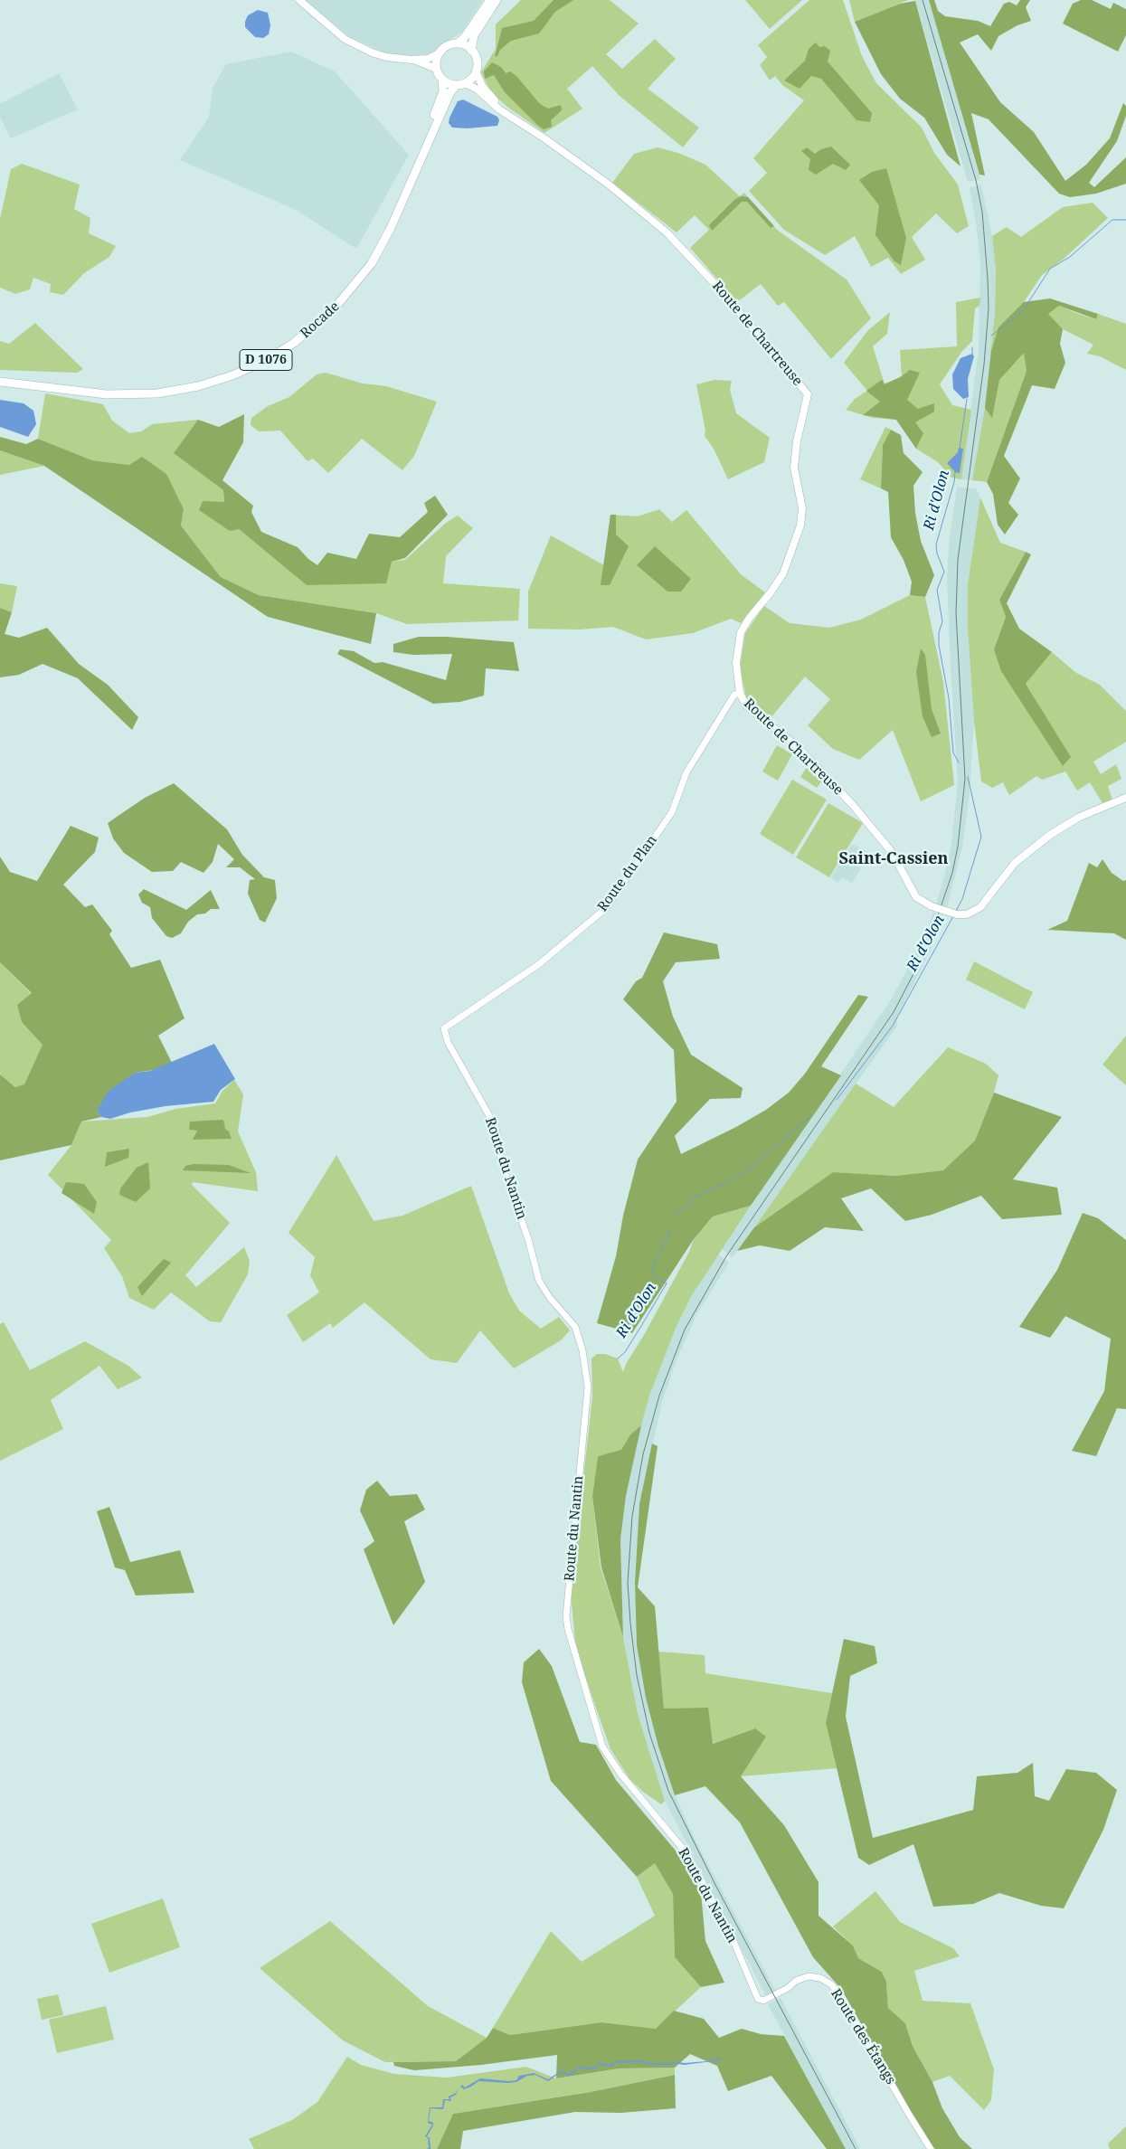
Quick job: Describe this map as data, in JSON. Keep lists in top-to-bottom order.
{
  "streets": {
    "main road": ["Rocade", "Route de Chartreuse", "D 1076"],
    "street": ["Route du Plan", "Route du Nantin", "Route des Étangs"]
  },
  "crossings": [
    ["Rocade", "Route de Chartreuse"],
    ["Route de Chartreuse", "Route du Plan"],
    ["Route du Plan", "Route du Nantin"],
    ["Route du Nantin", "Route des Étangs"]
  ],
  "districts": ["Saint-Cassien"],
  "water": ["Ri d'Olon"]
}
